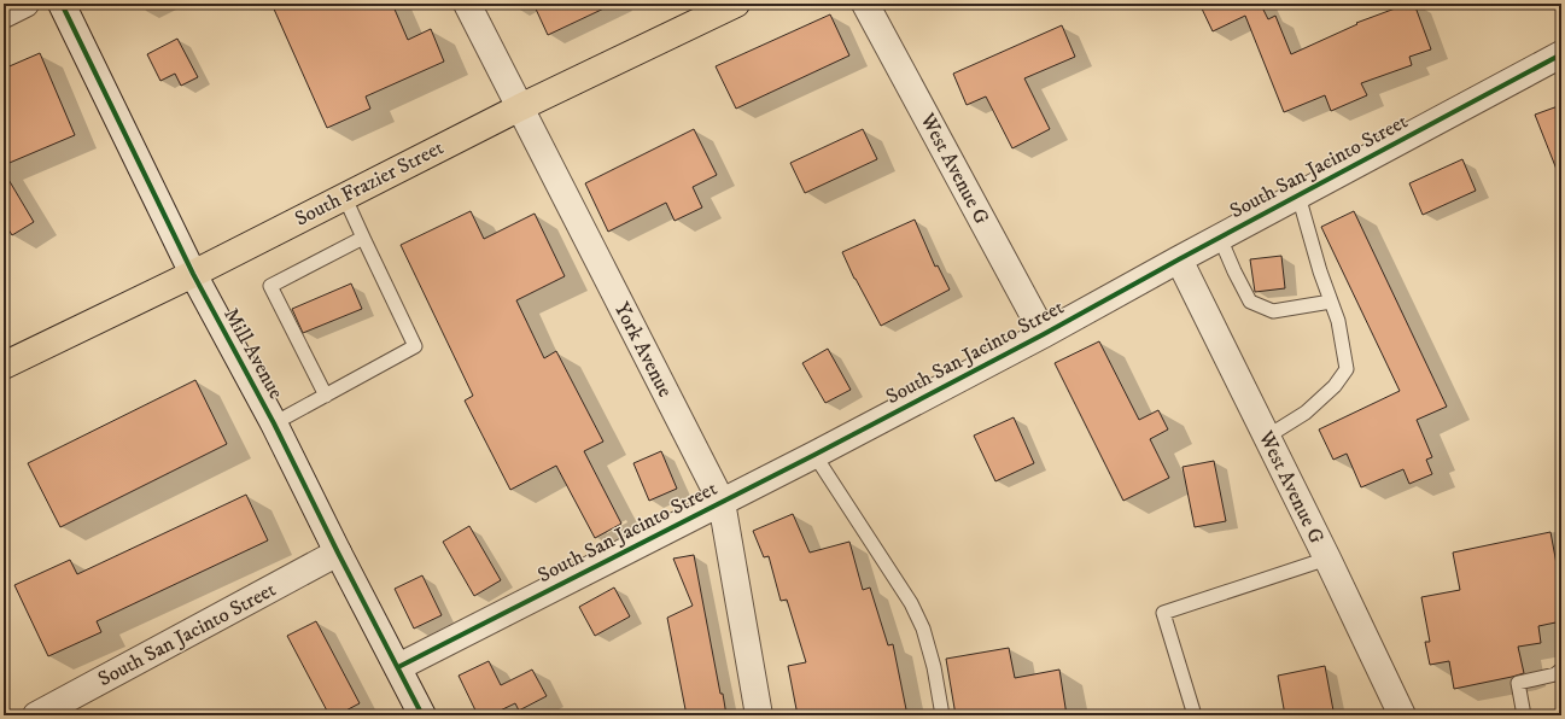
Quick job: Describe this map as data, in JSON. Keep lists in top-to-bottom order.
{
  "streets": {
    "main road": ["South Frazier Street"],
    "street": [
      "South San Jacinto Street",
      "West Avenue G",
      "York Avenue",
      "Mill Avenue"
    ]
  },
  "crossings": [
    ["South San Jacinto Street", "West Avenue G"],
    ["South San Jacinto Street", "York Avenue"],
    ["South San Jacinto Street", "Mill Avenue"],
    ["South Frazier Street", "York Avenue"],
    ["South Frazier Street", "Mill Avenue"]
  ]
}
